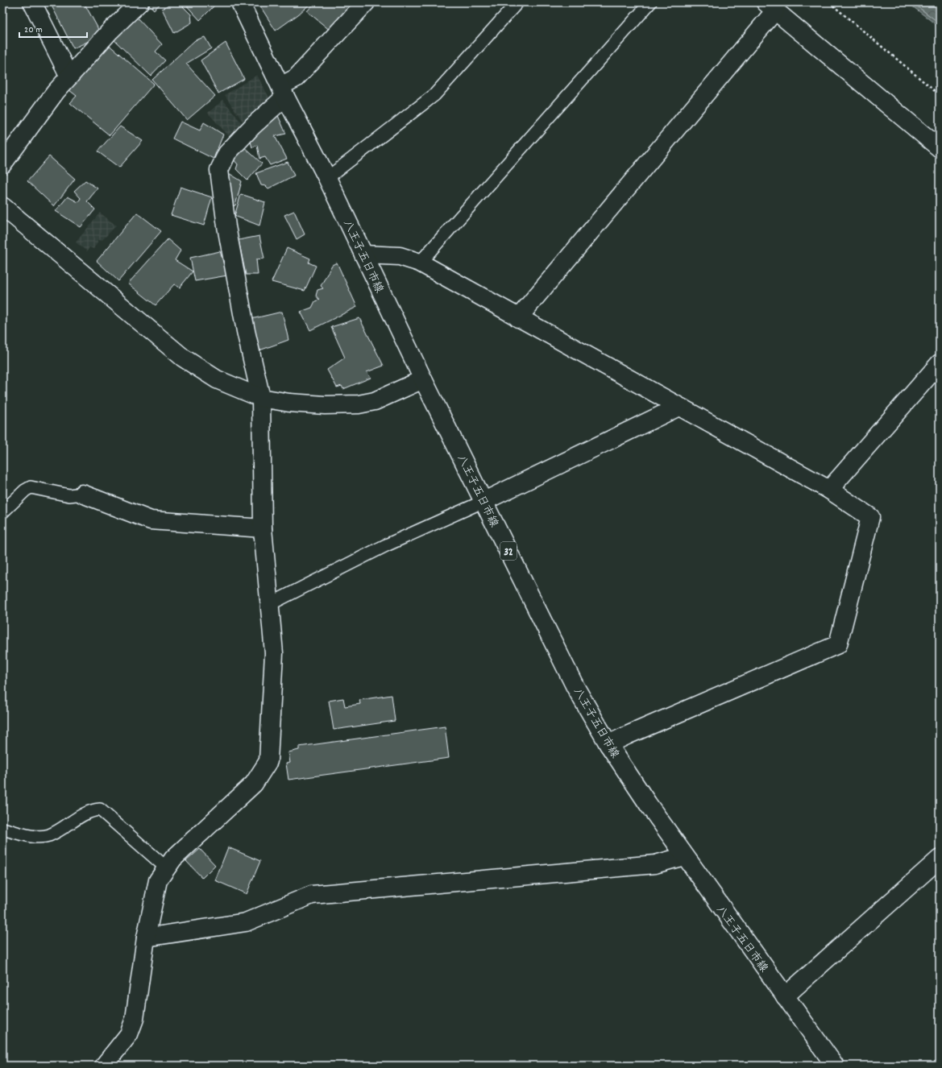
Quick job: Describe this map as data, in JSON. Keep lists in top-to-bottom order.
{
  "streets": {
    "street": ["八王子五日市線", "32"]
  },
  "scale_bar": "20 m"
}
